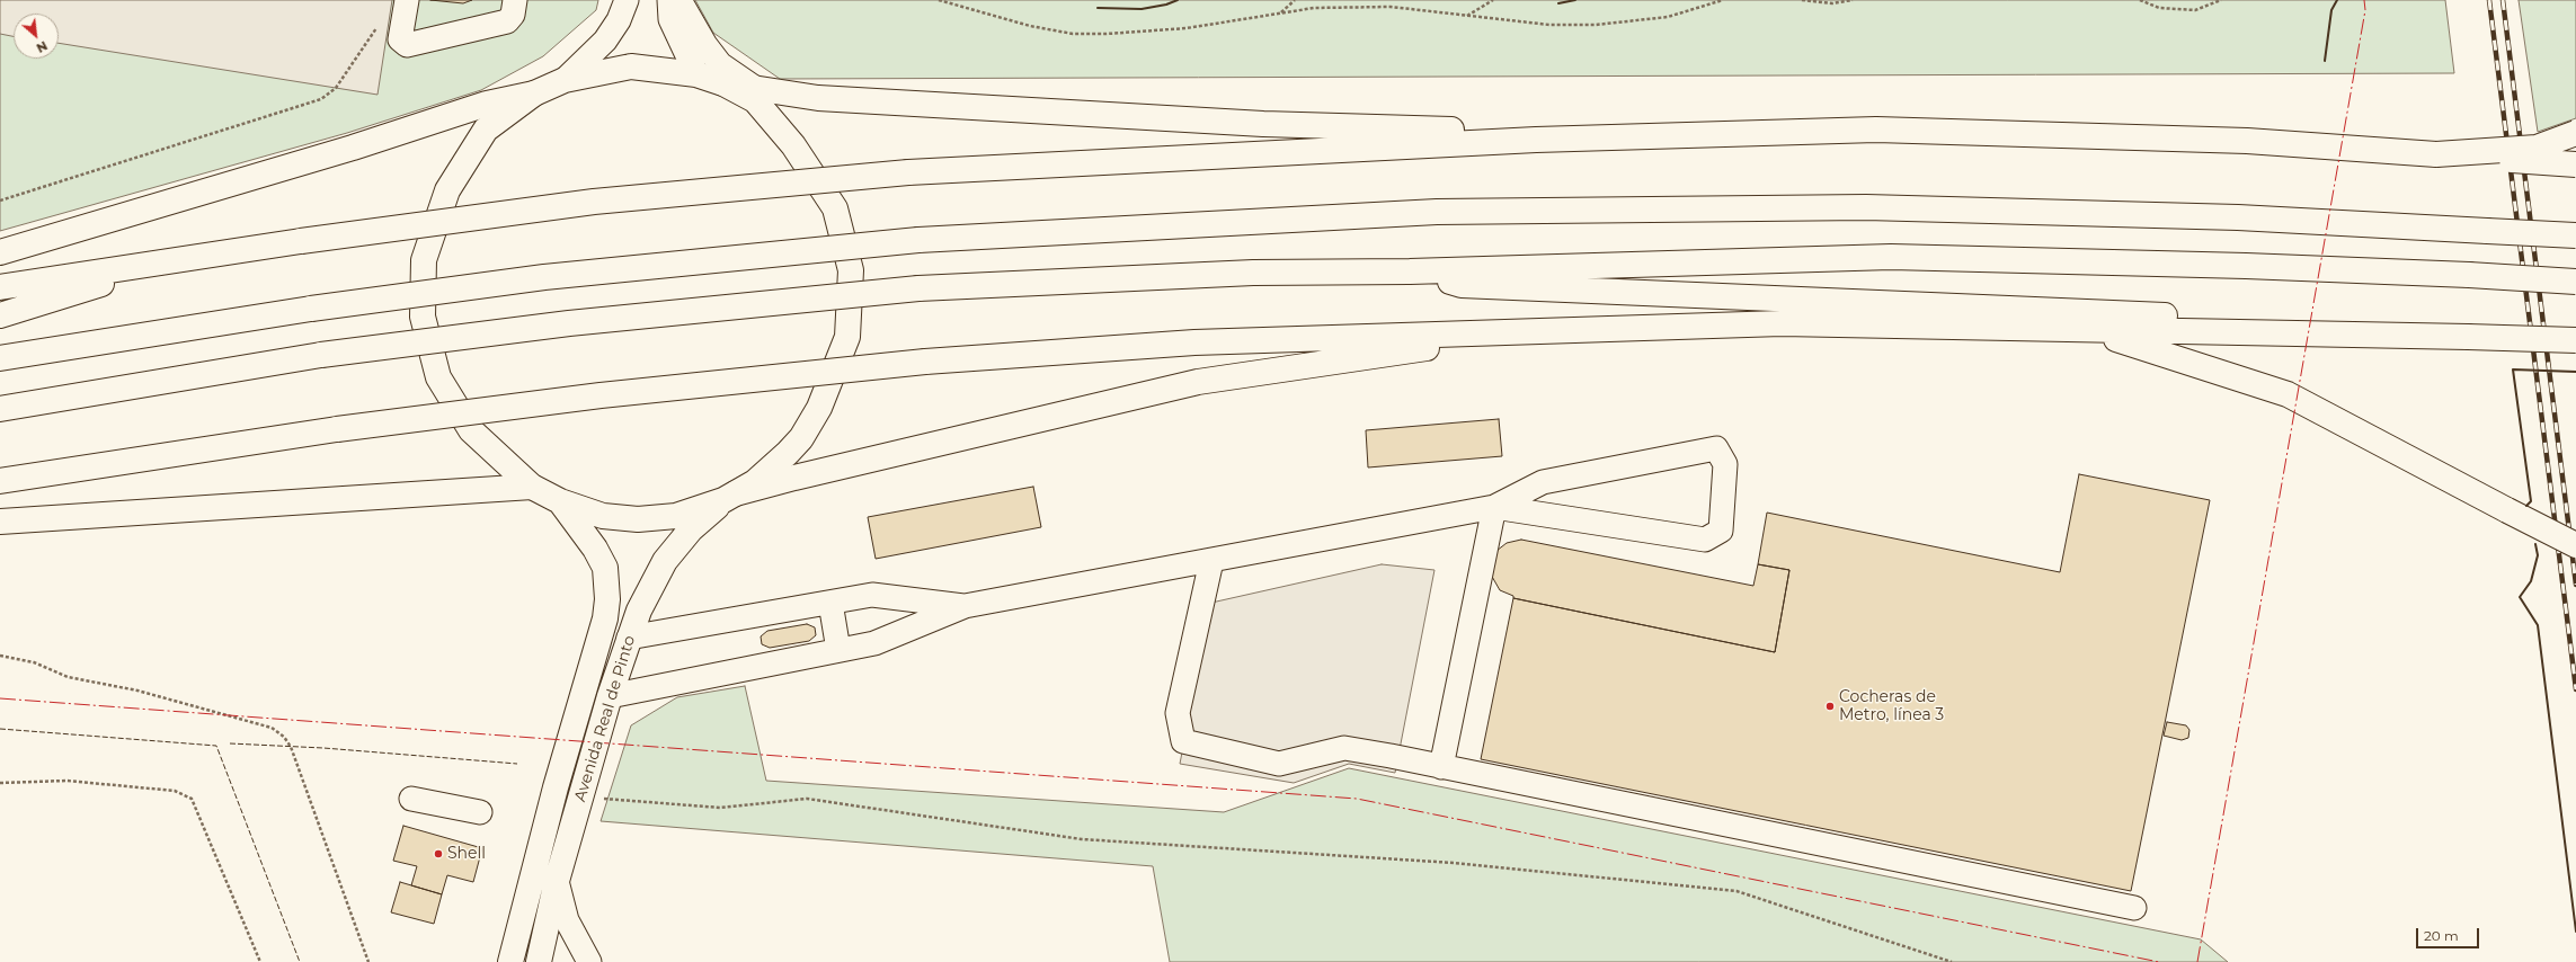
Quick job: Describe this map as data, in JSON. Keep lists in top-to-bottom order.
{
  "streets": {
    "main road": ["Avenida Real de Pinto"]
  },
  "places": ["Cocheras de Metro, línea 3", "Shell"],
  "scale_bar": "20 m",
  "north": "bottom right"
}
